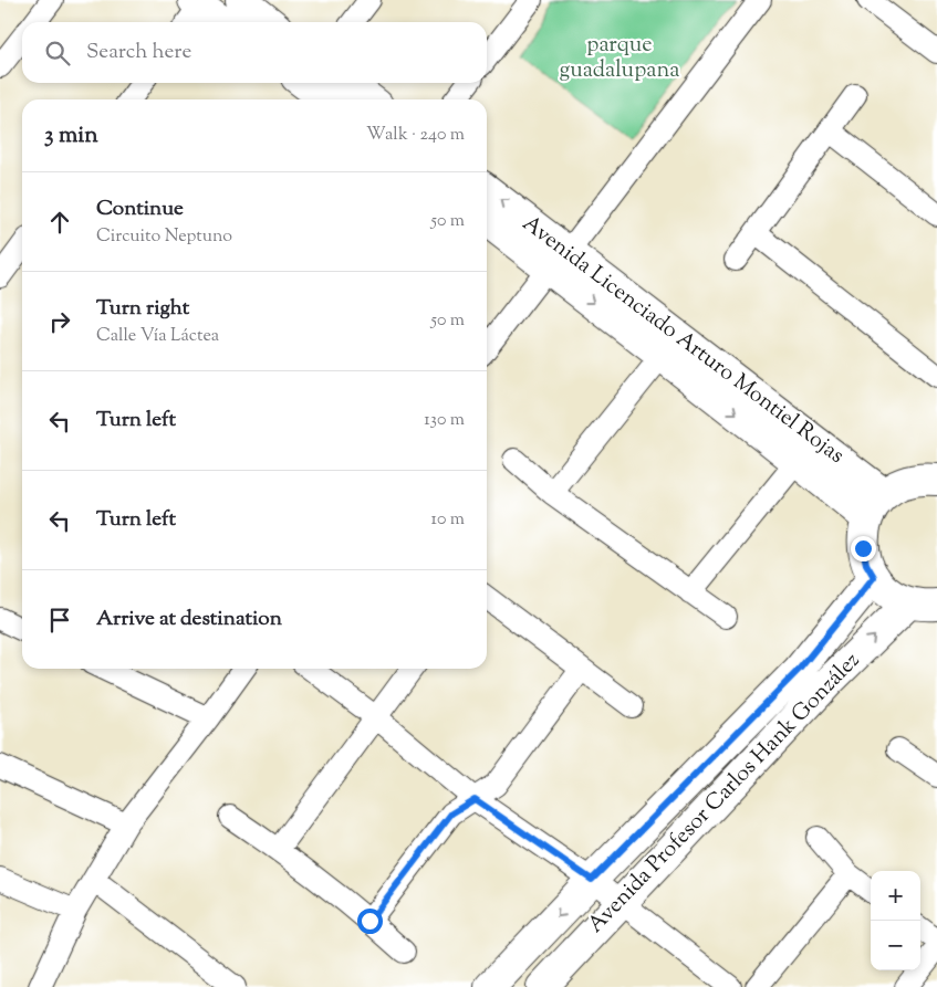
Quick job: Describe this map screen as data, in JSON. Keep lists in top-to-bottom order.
{
  "streets": {
    "main road": ["Avenida Licenciado Arturo Montiel Rojas", "Avenida Profesor Carlos Hank González"]
  },
  "parks": ["parque guadalupana"],
  "page": {
    "search": "Search here",
    "heading": ["3 min", "Walk · 240 m"],
    "list": [
      ["Continue", "Circuito Neptuno", "50 m"],
      ["Turn right", "Calle Vía Láctea", "50 m"],
      ["Turn left", "130 m"],
      ["Turn left", "10 m"],
      "Arrive at destination"
    ],
    "map_buttons": ["+", "−"]
  }
}
